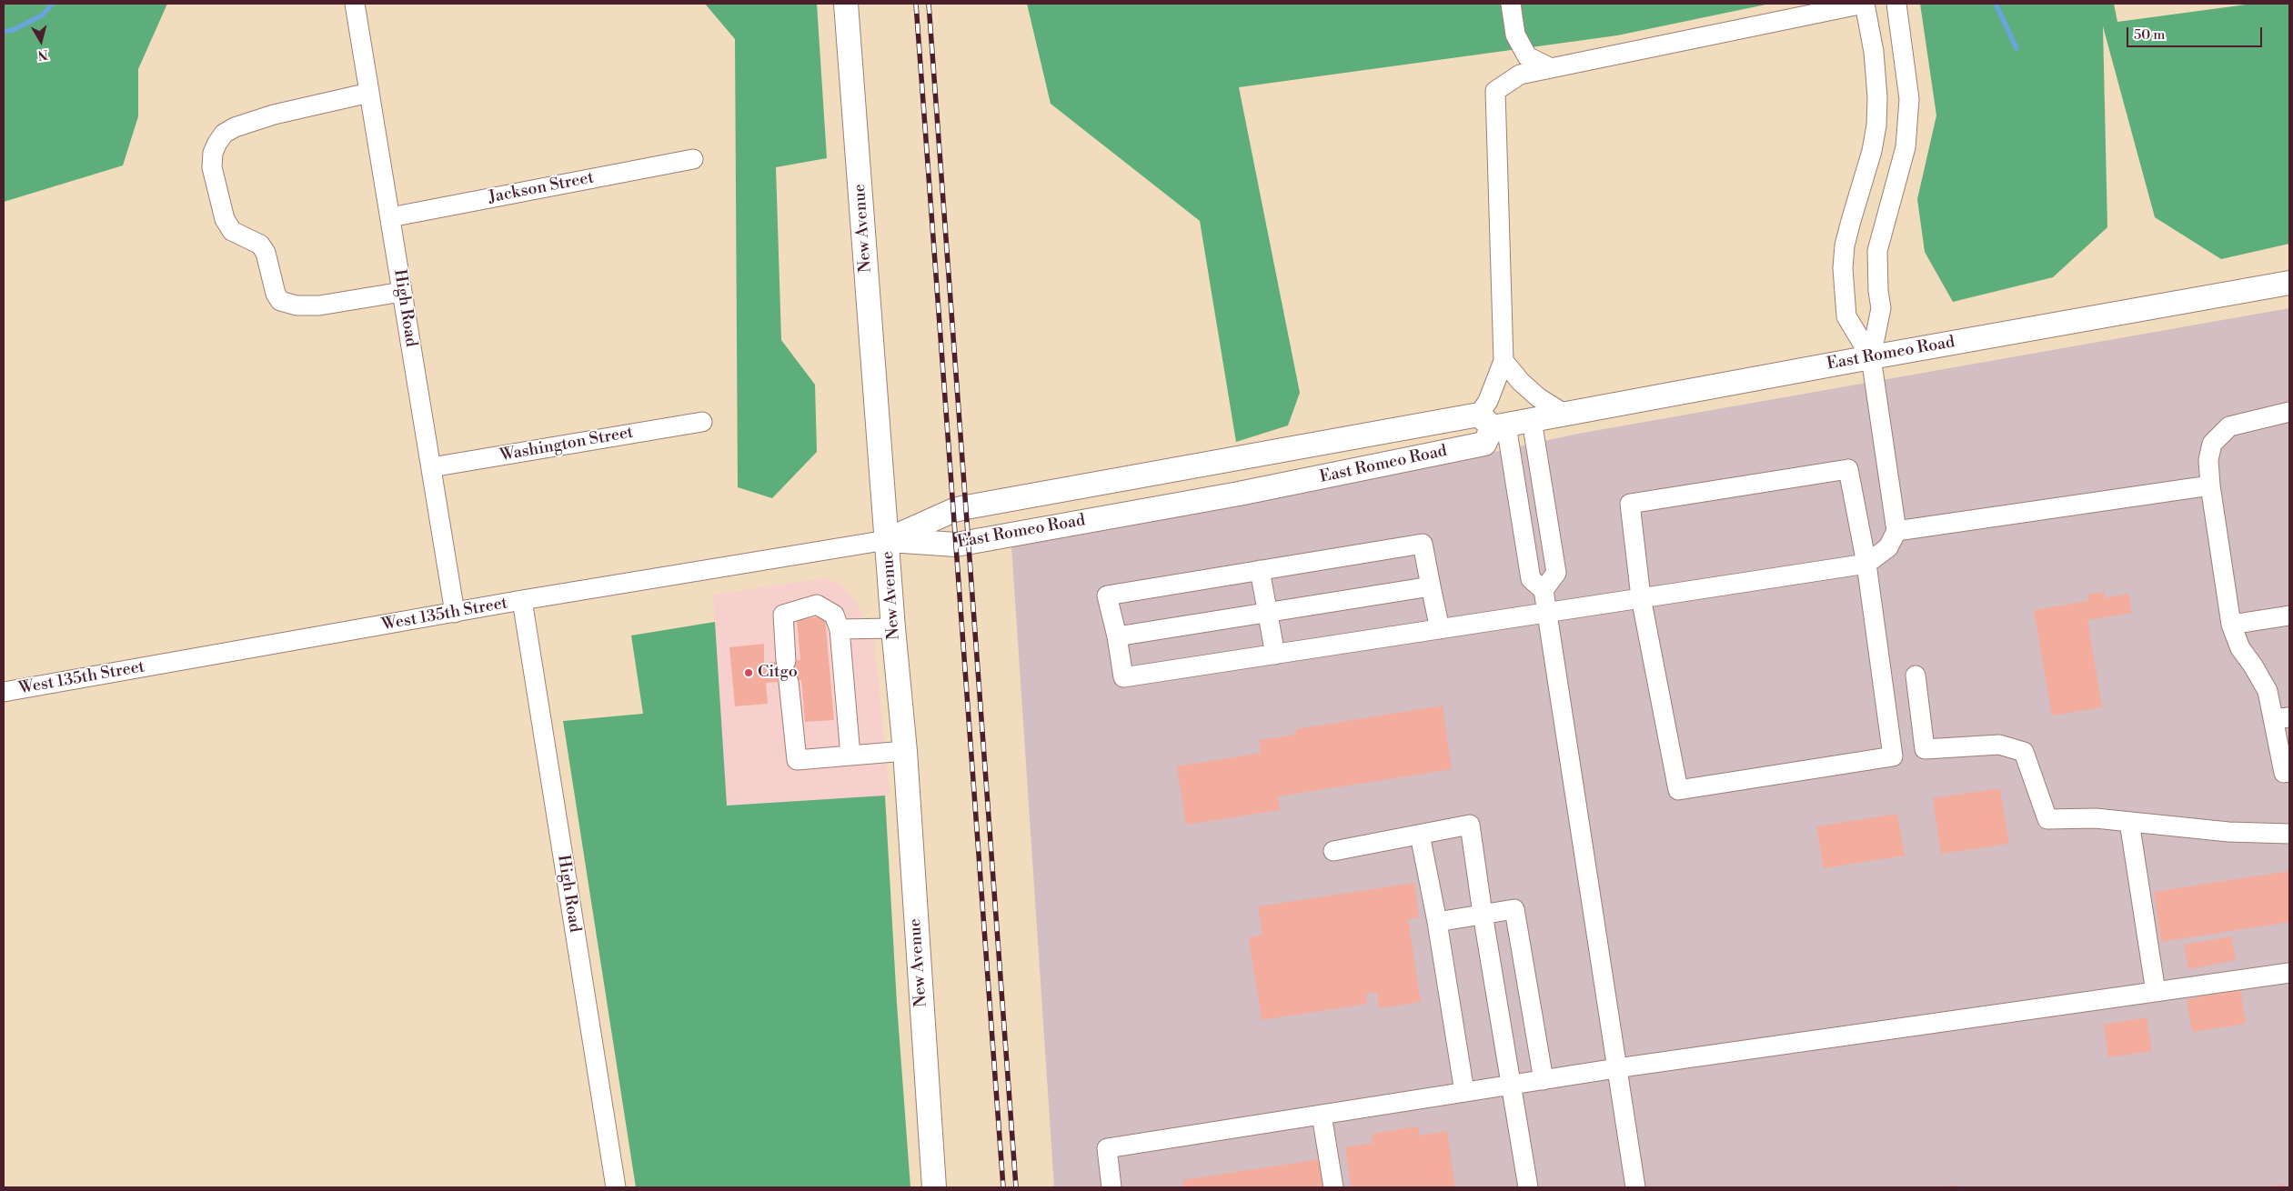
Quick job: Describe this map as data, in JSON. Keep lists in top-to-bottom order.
{
  "streets": {
    "main road": ["New Avenue", "East Romeo Road"],
    "street": [
      "Jackson Street",
      "High Road",
      "Washington Street",
      "West 135th Street"
    ]
  },
  "crossings": [
    ["Jackson Street", "High Road"],
    ["New Avenue", "East Romeo Road"],
    ["New Avenue", "West 135th Street"],
    ["High Road", "Washington Street"],
    ["High Road", "West 135th Street"],
    ["East Romeo Road", "West 135th Street"]
  ],
  "places": ["Citgo"],
  "scale_bar": "50 m",
  "north": "bottom"
}
